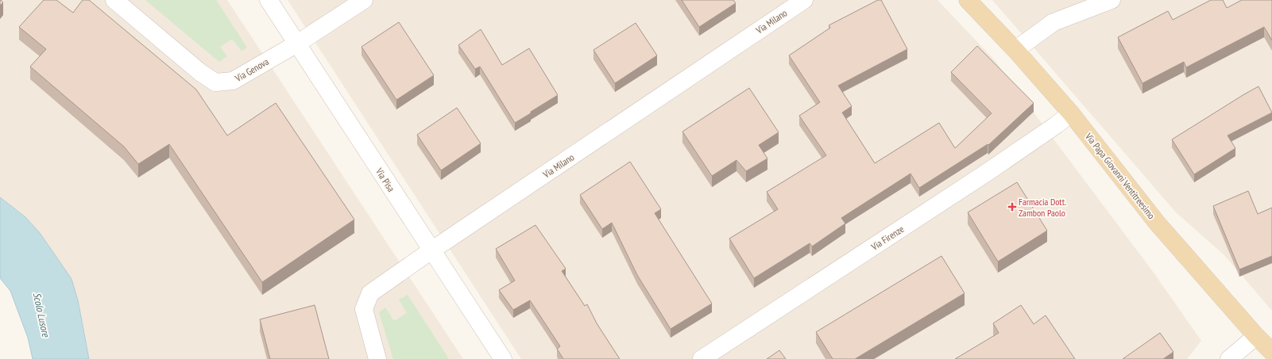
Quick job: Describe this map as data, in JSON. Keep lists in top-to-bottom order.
{
  "streets": {
    "main road": ["Via Papa Giovanni Ventitreesimo"],
    "street": [
      "Via Milano",
      "Via Genova",
      "Via Pisa",
      "Via Firenze"
    ]
  },
  "crossings": [
    ["Via Milano", "Via Pisa"],
    ["Via Genova", "Via Pisa"],
    ["Via Papa Giovanni Ventitreesimo", "Via Firenze"]
  ],
  "water": ["Scolo Lusore"],
  "places": {
    "health": ["Farmacia Dott. Zambon Paolo"]
  }
}
